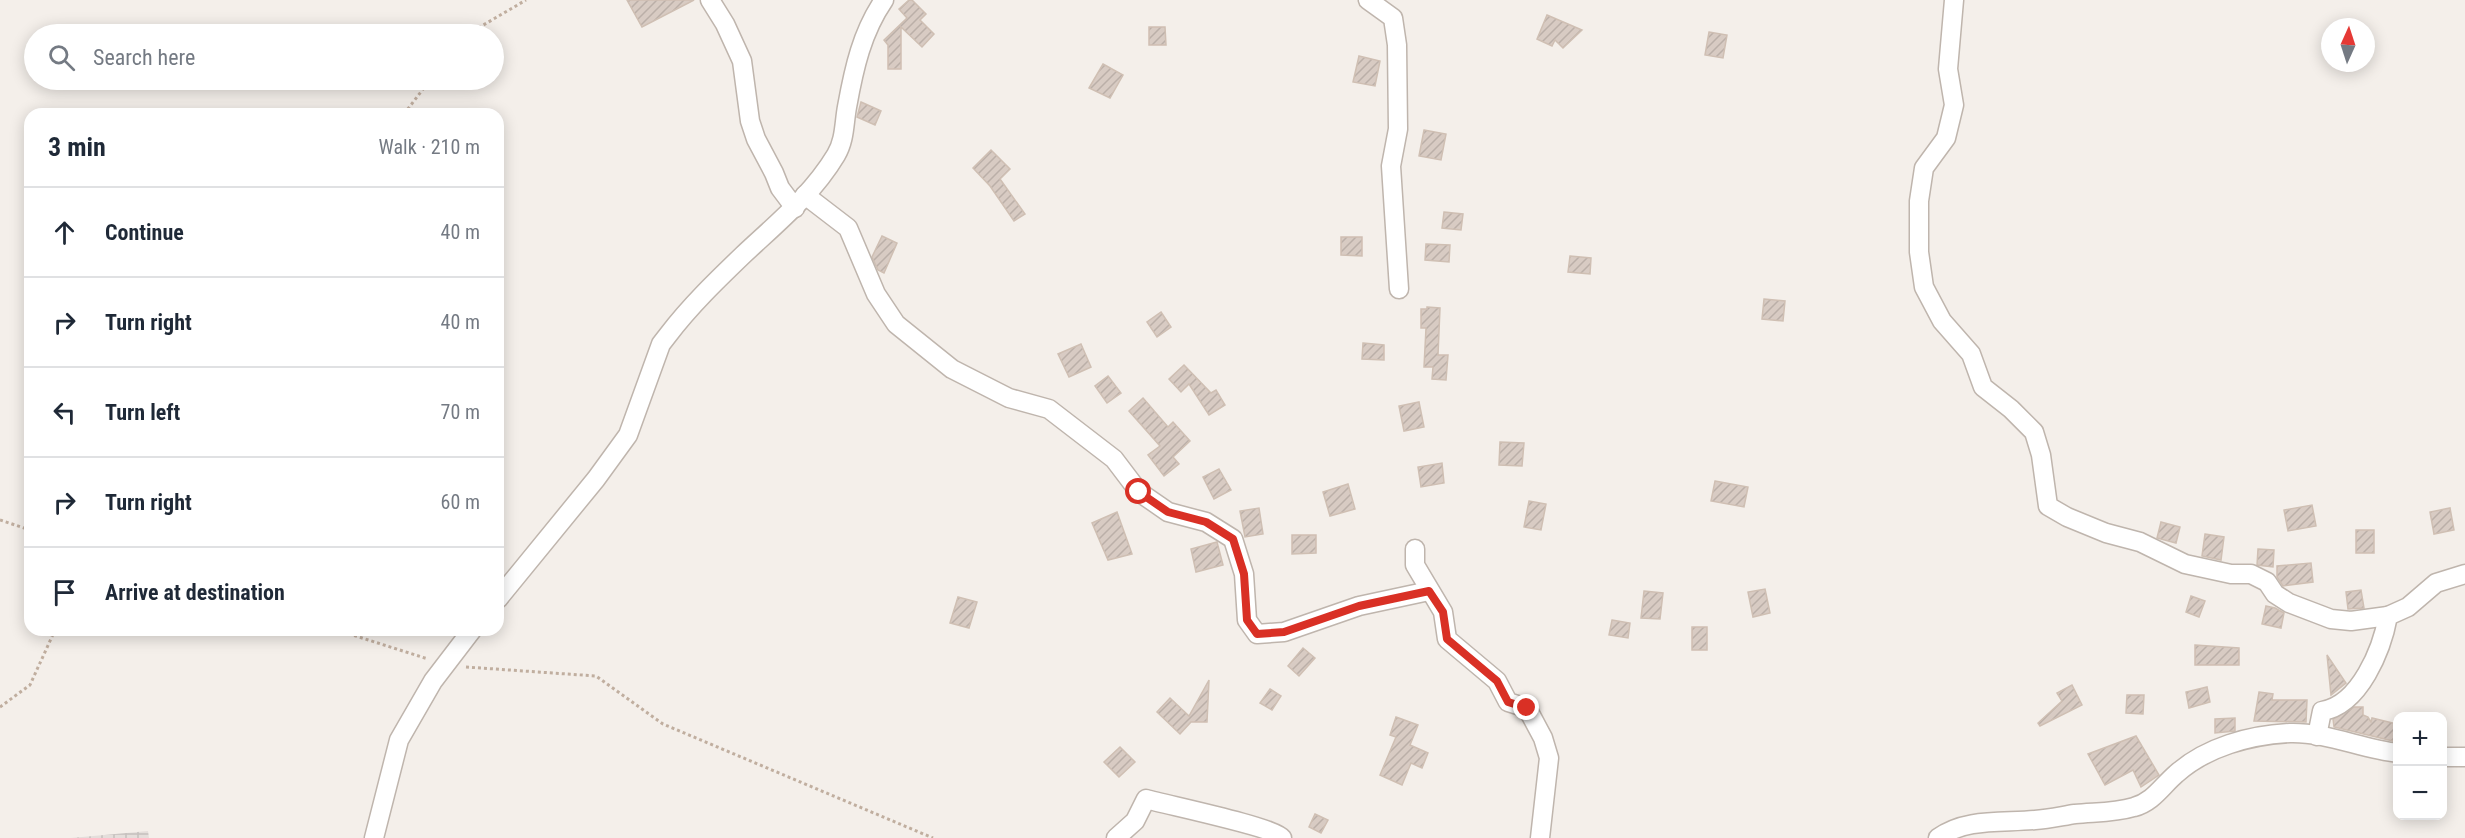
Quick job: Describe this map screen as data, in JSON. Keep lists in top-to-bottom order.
{
  "north": "top",
  "page": {
    "search": "Search here",
    "heading": ["3 min", "Walk · 210 m"],
    "list": [
      ["Continue", "40 m"],
      ["Turn right", "40 m"],
      ["Turn left", "70 m"],
      ["Turn right", "60 m"],
      "Arrive at destination"
    ],
    "map_buttons": ["+", "−"]
  }
}
